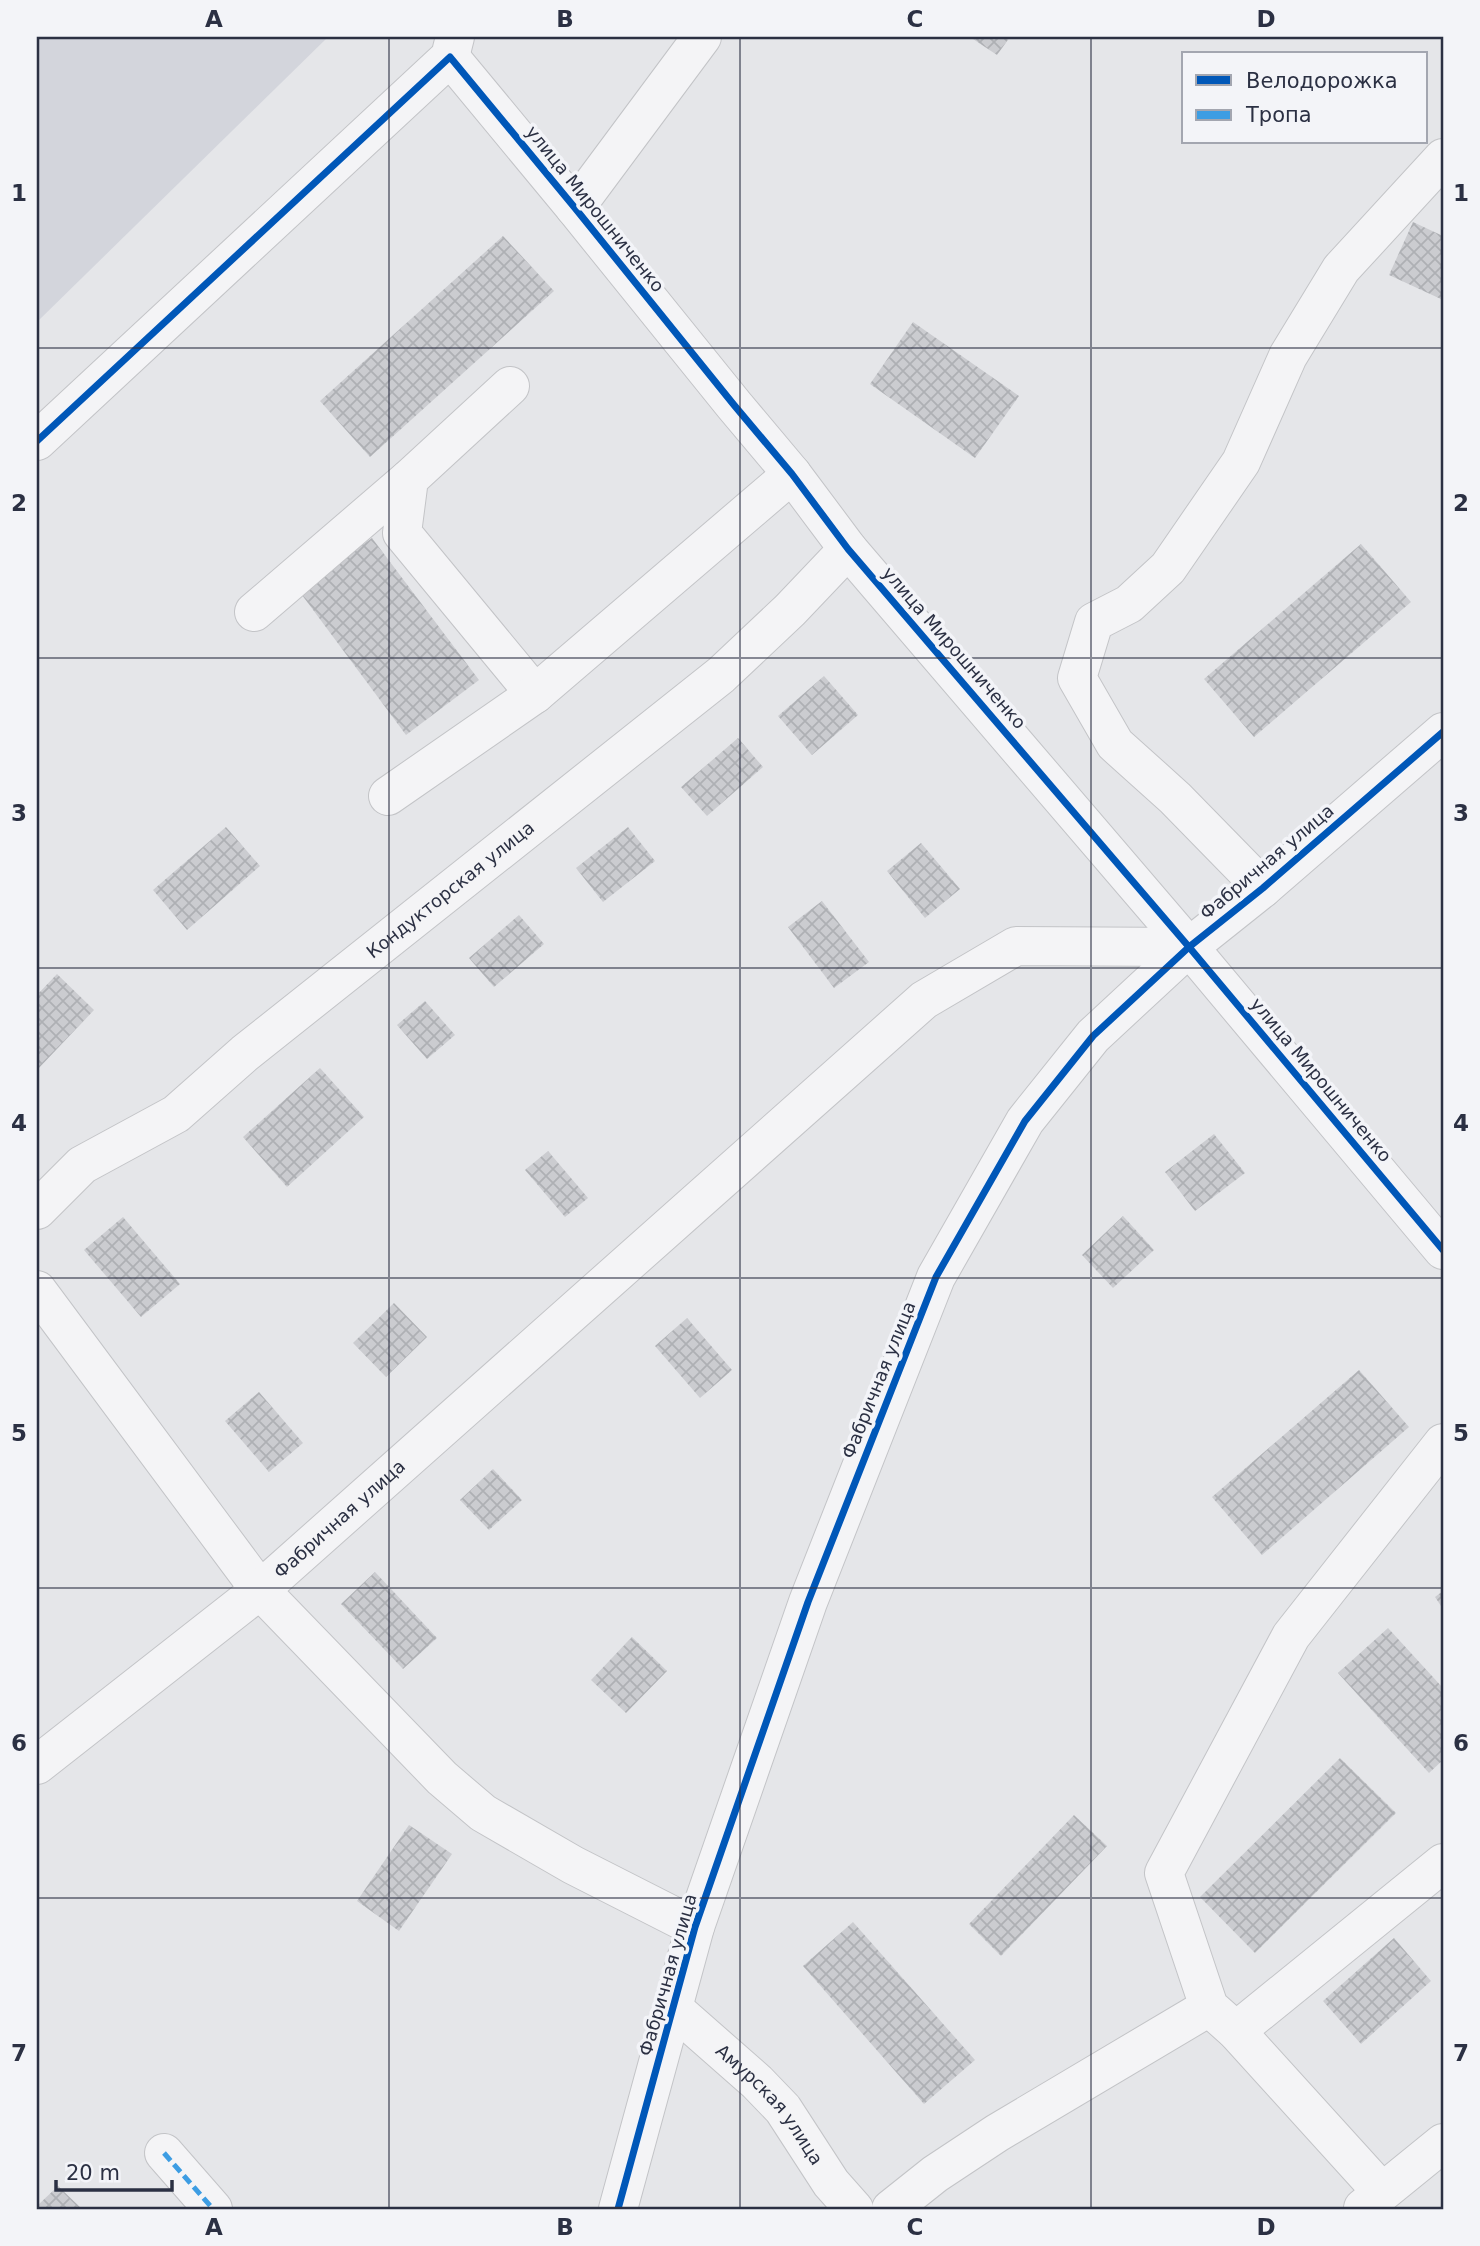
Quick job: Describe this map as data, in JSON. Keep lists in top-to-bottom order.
{
  "streets": {
    "street": [
      "улица Мирошниченко",
      "Фабричная улица",
      "Кондукторская улица",
      "Амурская улица"
    ]
  },
  "crossings": [
    ["улица Мирошниченко", "Фабричная улица"],
    ["улица Мирошниченко", "Кондукторская улица"],
    ["Фабричная улица", "Амурская улица"]
  ],
  "legend": ["Велодорожка", "Тропа"],
  "scale_bar": "20 m",
  "grid": {
    "columns": [
      "A",
      "B",
      "C",
      "D"
    ],
    "rows": [
      "1",
      "2",
      "3",
      "4",
      "5",
      "6",
      "7"
    ]
  }
}
